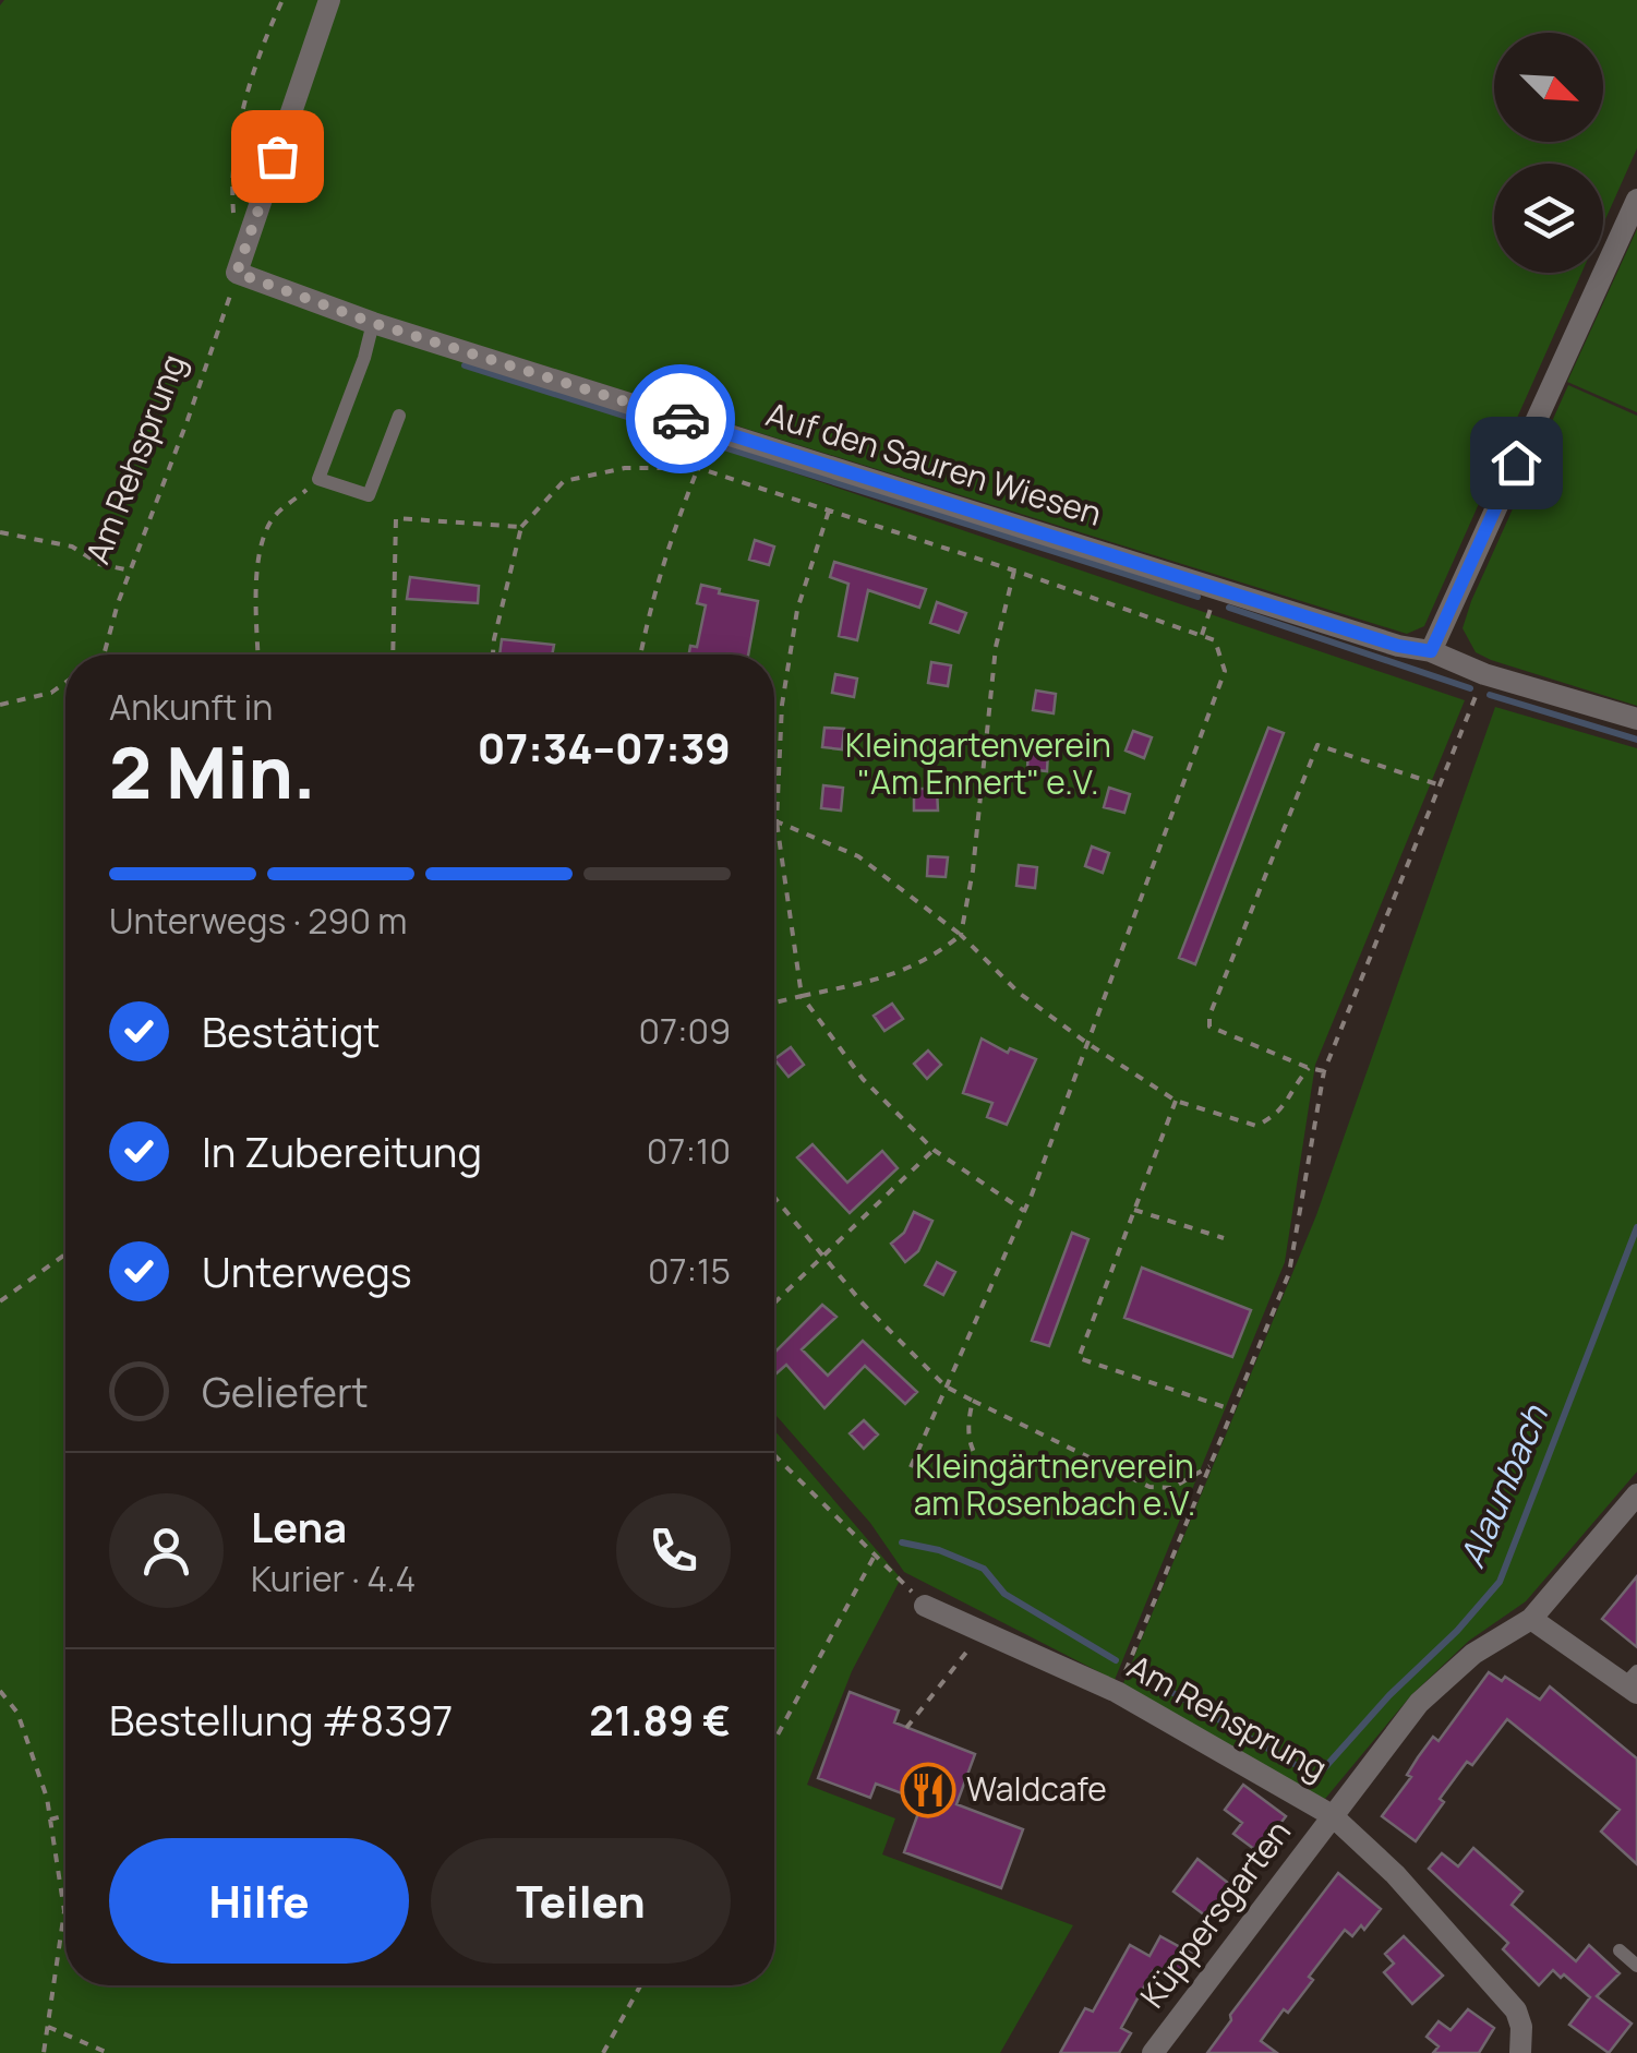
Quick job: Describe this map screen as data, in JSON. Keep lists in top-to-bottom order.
{
  "streets": {
    "street": ["Am Rehsprung", "Auf den Sauren Wiesen", "Küppersgarten"]
  },
  "crossings": [
    ["Am Rehsprung", "Auf den Sauren Wiesen"],
    ["Am Rehsprung", "Küppersgarten"]
  ],
  "water": ["Alaunbach"],
  "parks": ["Kleingartenverein \"Am Ennert\" e.V.", "Kleingärtnerverein am Rosenbach e.V."],
  "places": {
    "restaurant": ["Waldcafe"]
  },
  "north": "bottom right",
  "page": {
    "heading": ["2 Min.", "Ankunft in", "07:34–07:39"],
    "panel": [
      "Lena",
      "Kurier · 4.4",
      "Bestellung #8397",
      "21.89 €"
    ],
    "bar": "Unterwegs · 290 m",
    "list": [
      ["Bestätigt", "07:09"],
      ["In Zubereitung", "07:10"],
      ["Unterwegs", "07:15"],
      "Geliefert"
    ],
    "buttons": ["Hilfe", "Teilen"]
  }
}
